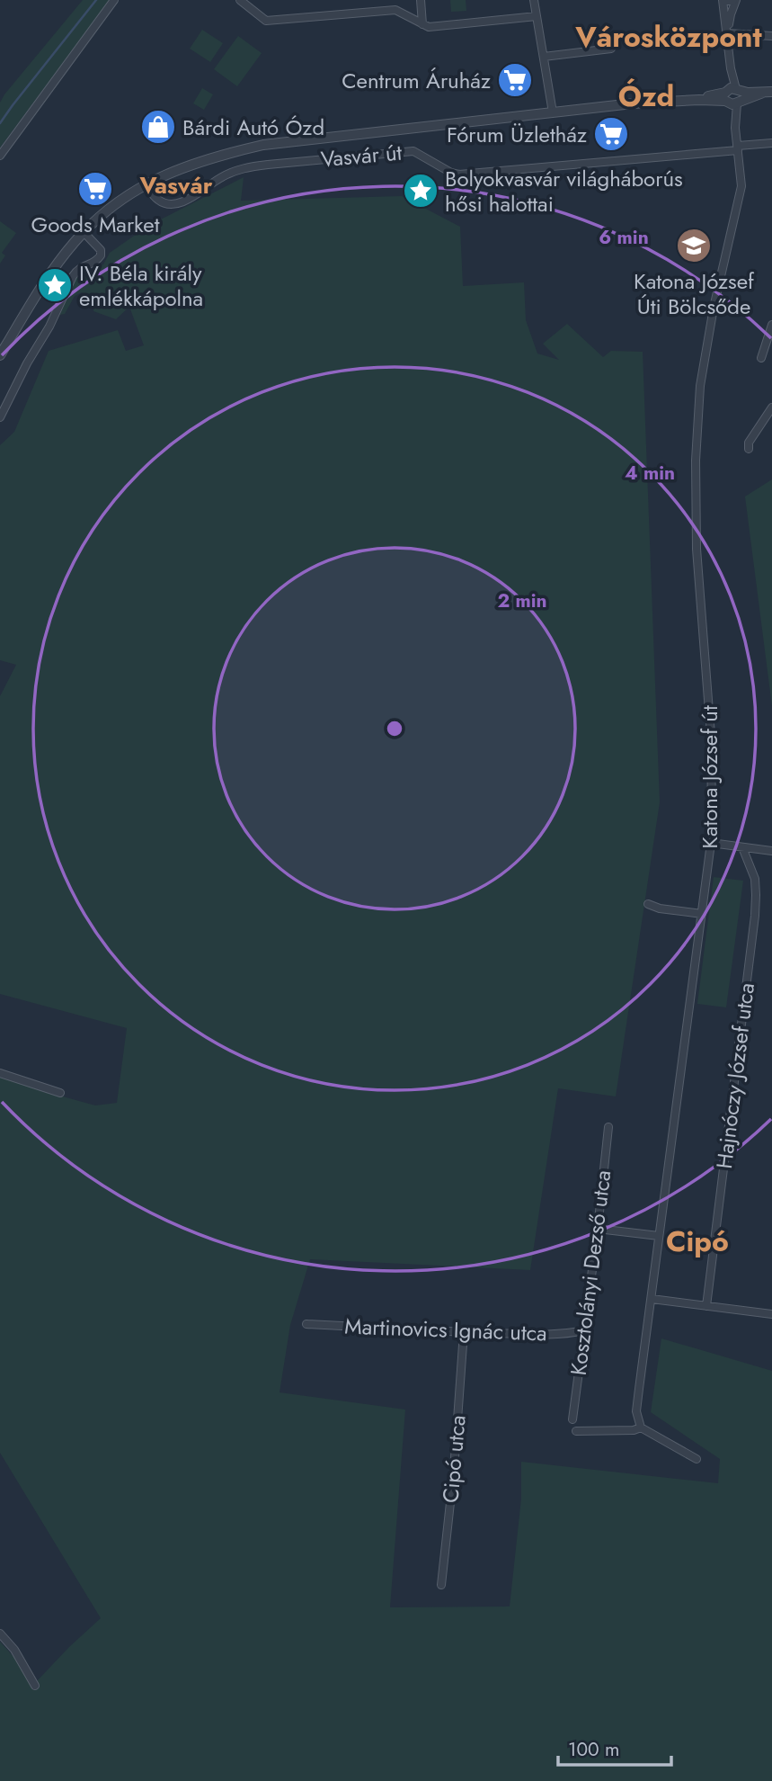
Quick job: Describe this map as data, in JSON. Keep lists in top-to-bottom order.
{
  "streets": {
    "street": [
      "Vasvár út",
      "Katona József út",
      "Hajnóczy József utca",
      "Kosztolányi Dezső utca",
      "Martinovics Ignác utca",
      "Cipó utca"
    ]
  },
  "crossings": [
    ["Vasvár út", "Katona József út"],
    ["Kosztolányi Dezső utca", "Martinovics Ignác utca"],
    ["Martinovics Ignác utca", "Cipó utca"]
  ],
  "districts": [
    "Városközpont",
    "Ózd",
    "Vasvár",
    "Cipó"
  ],
  "places": {
    "supermarket": ["Centrum Áruház", "Fórum Üzletház", "Goods Market"],
    "shop": ["Bárdi Autó Ózd"],
    "place": ["Bolyokvasvár világháborús hősi halottai", "IV. Béla király emlékkápolna"],
    "school or university": ["Katona József Úti Bölcsőde"]
  },
  "scale_bar": "100 m",
  "rings": ["6 min", "4 min", "2 min"]
}
